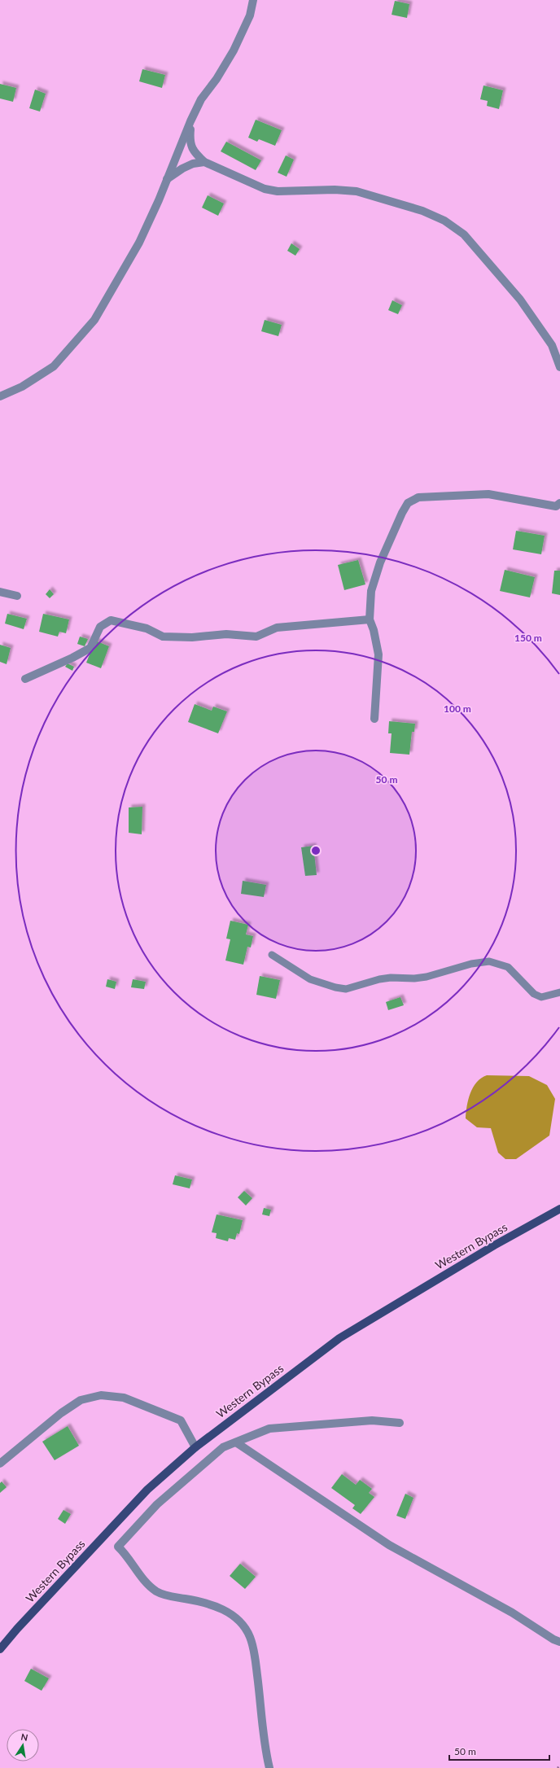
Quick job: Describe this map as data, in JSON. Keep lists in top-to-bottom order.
{
  "streets": {
    "main road": ["Western Bypass"]
  },
  "scale_bar": "50 m",
  "north": "top",
  "rings": ["150 m", "100 m", "50 m"]
}
